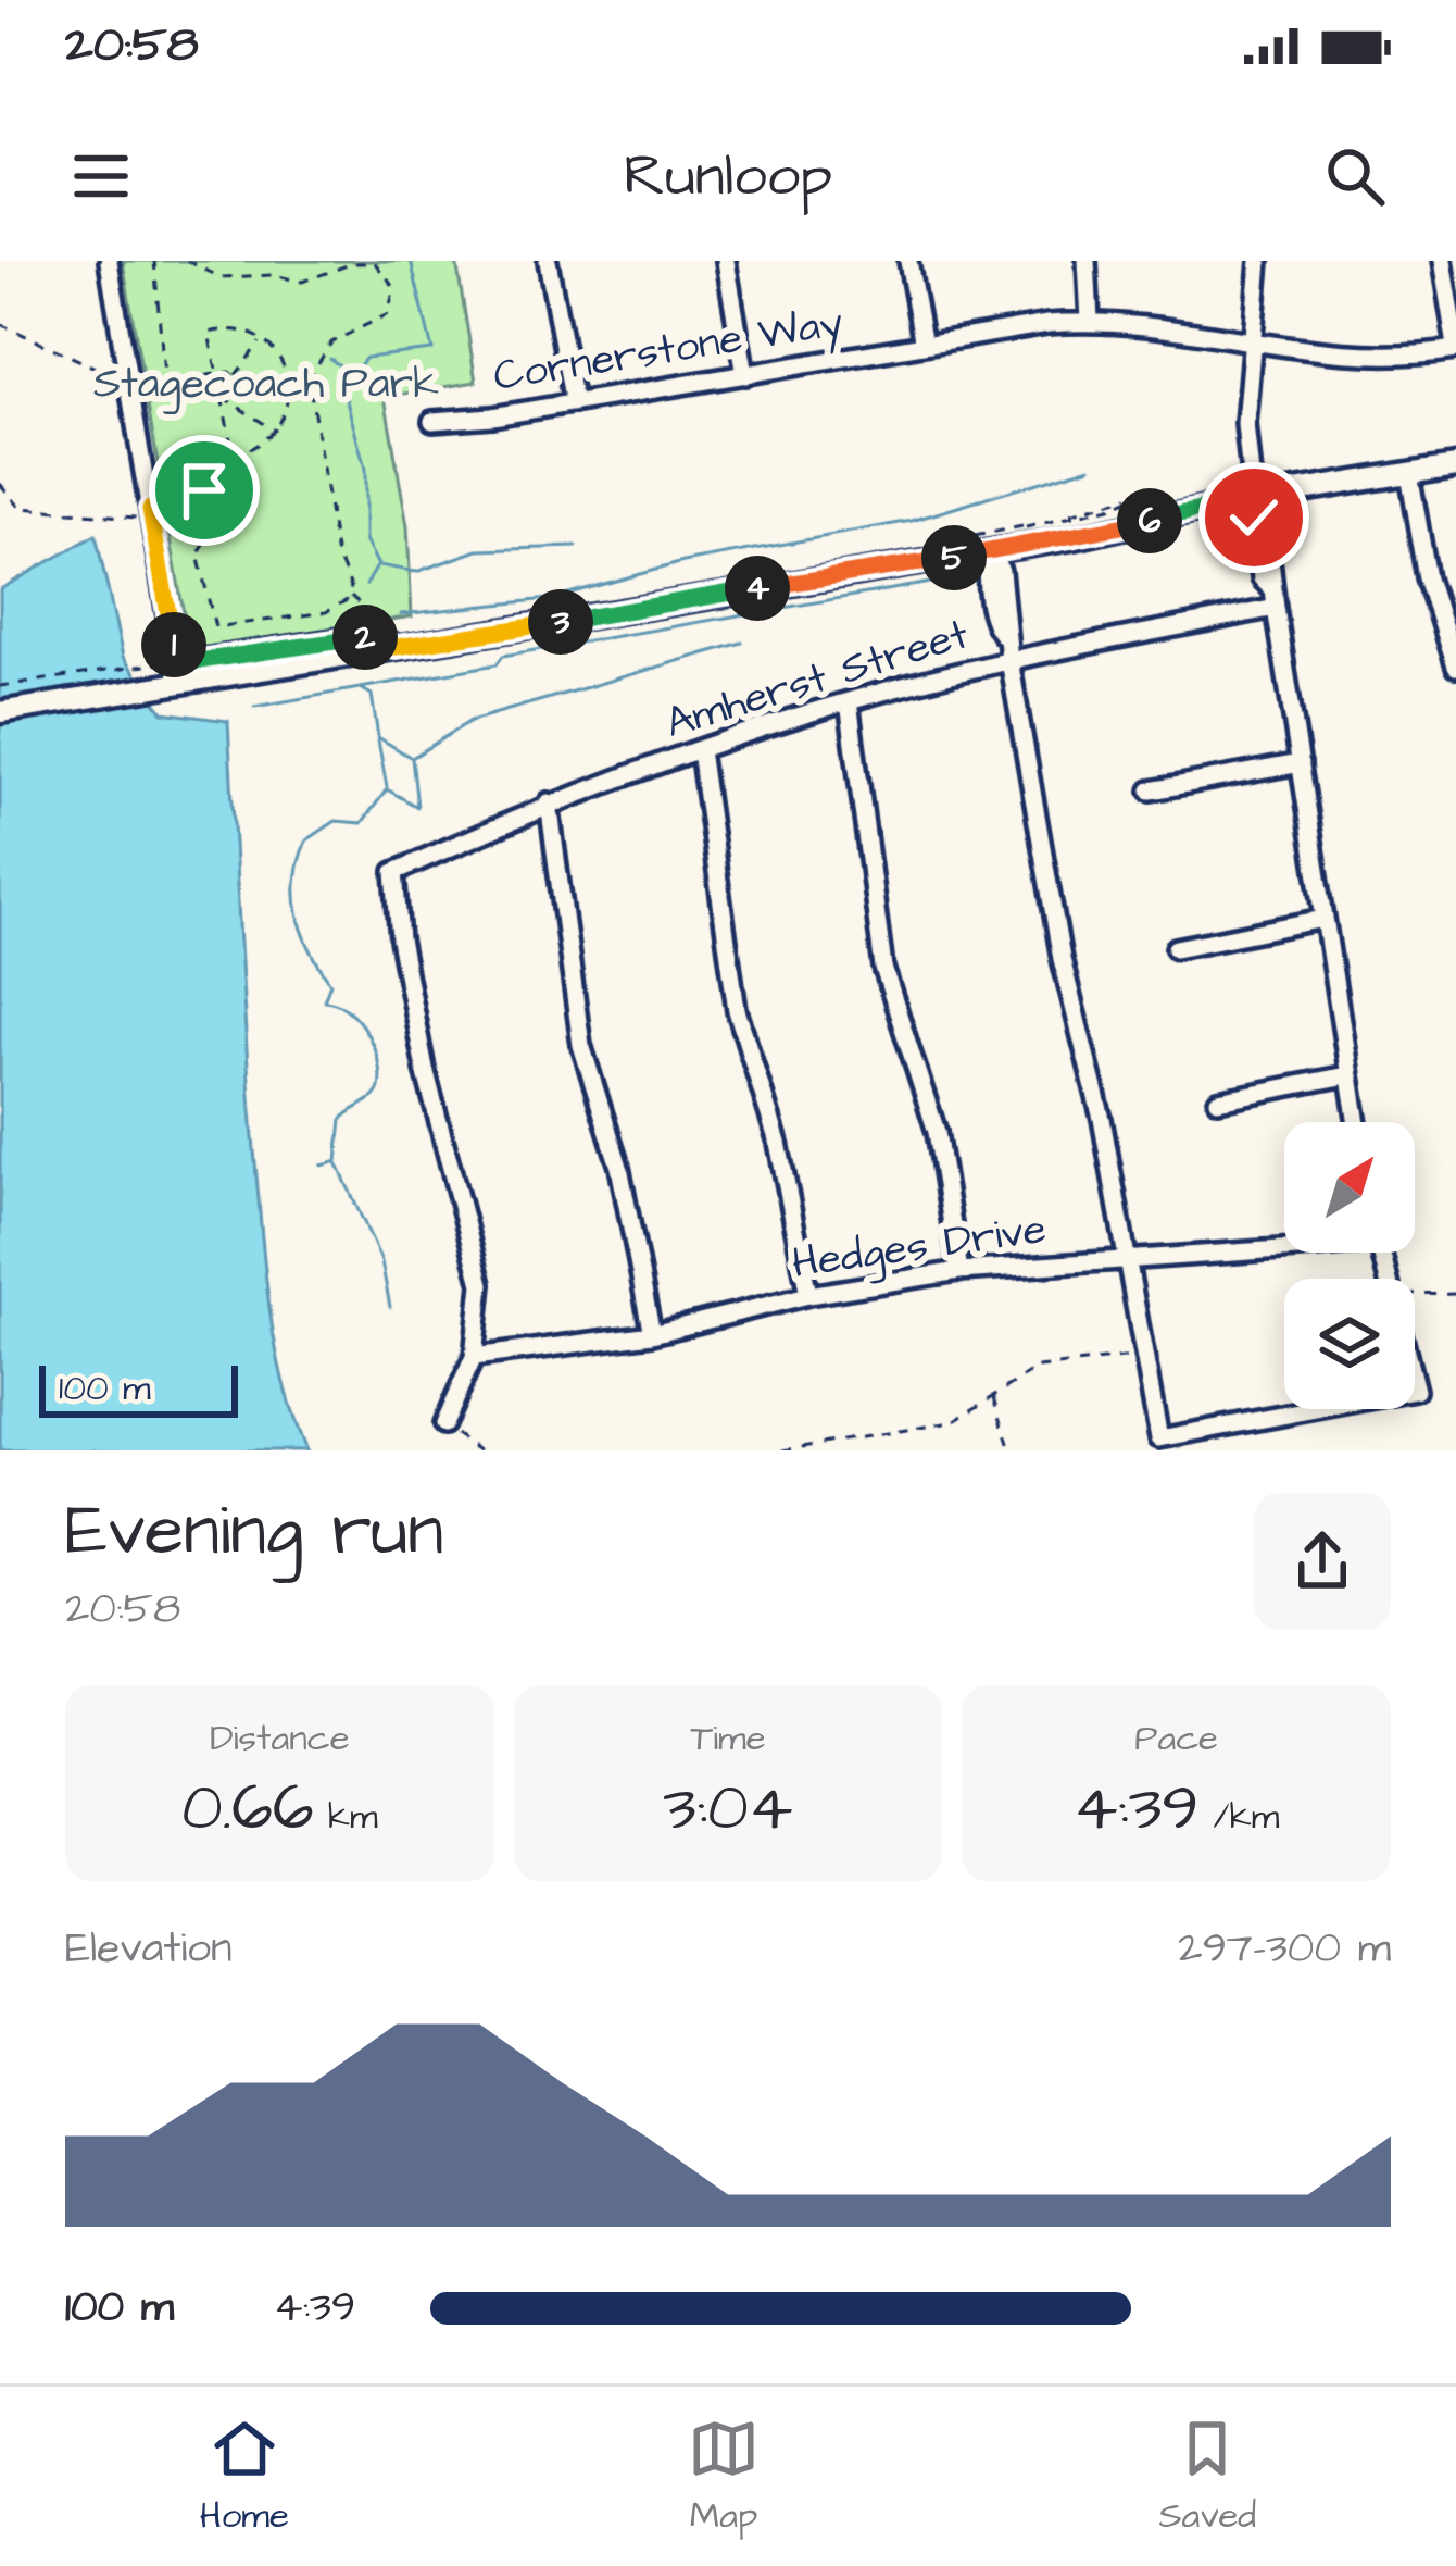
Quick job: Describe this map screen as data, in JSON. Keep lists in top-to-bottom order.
{
  "streets": {
    "street": ["Cornerstone Way", "Amherst Street", "Hedges Drive"]
  },
  "crossings": [
    ["Amherst Street", "Hedges Drive"]
  ],
  "parks": ["Stagecoach Park"],
  "scale_bar": "100 m",
  "north": "top right",
  "page": {
    "status": "20:58",
    "header": "Runloop",
    "pins": [
      "6",
      "5",
      "4",
      "3",
      "2",
      "1"
    ],
    "scale": "100 m",
    "heading": ["Evening run", "20:58"],
    "stats": [
      ["Distance", "0.66 km"],
      ["Time", "3:04"],
      ["Pace", "4:39 /km"]
    ],
    "chart": ["Elevation", "297–300 m"],
    "list": [
      {
        "name": "100 m",
        "note": "4:39"
      }
    ],
    "tabs": ["Home", "Map", "Saved"]
  }
}
